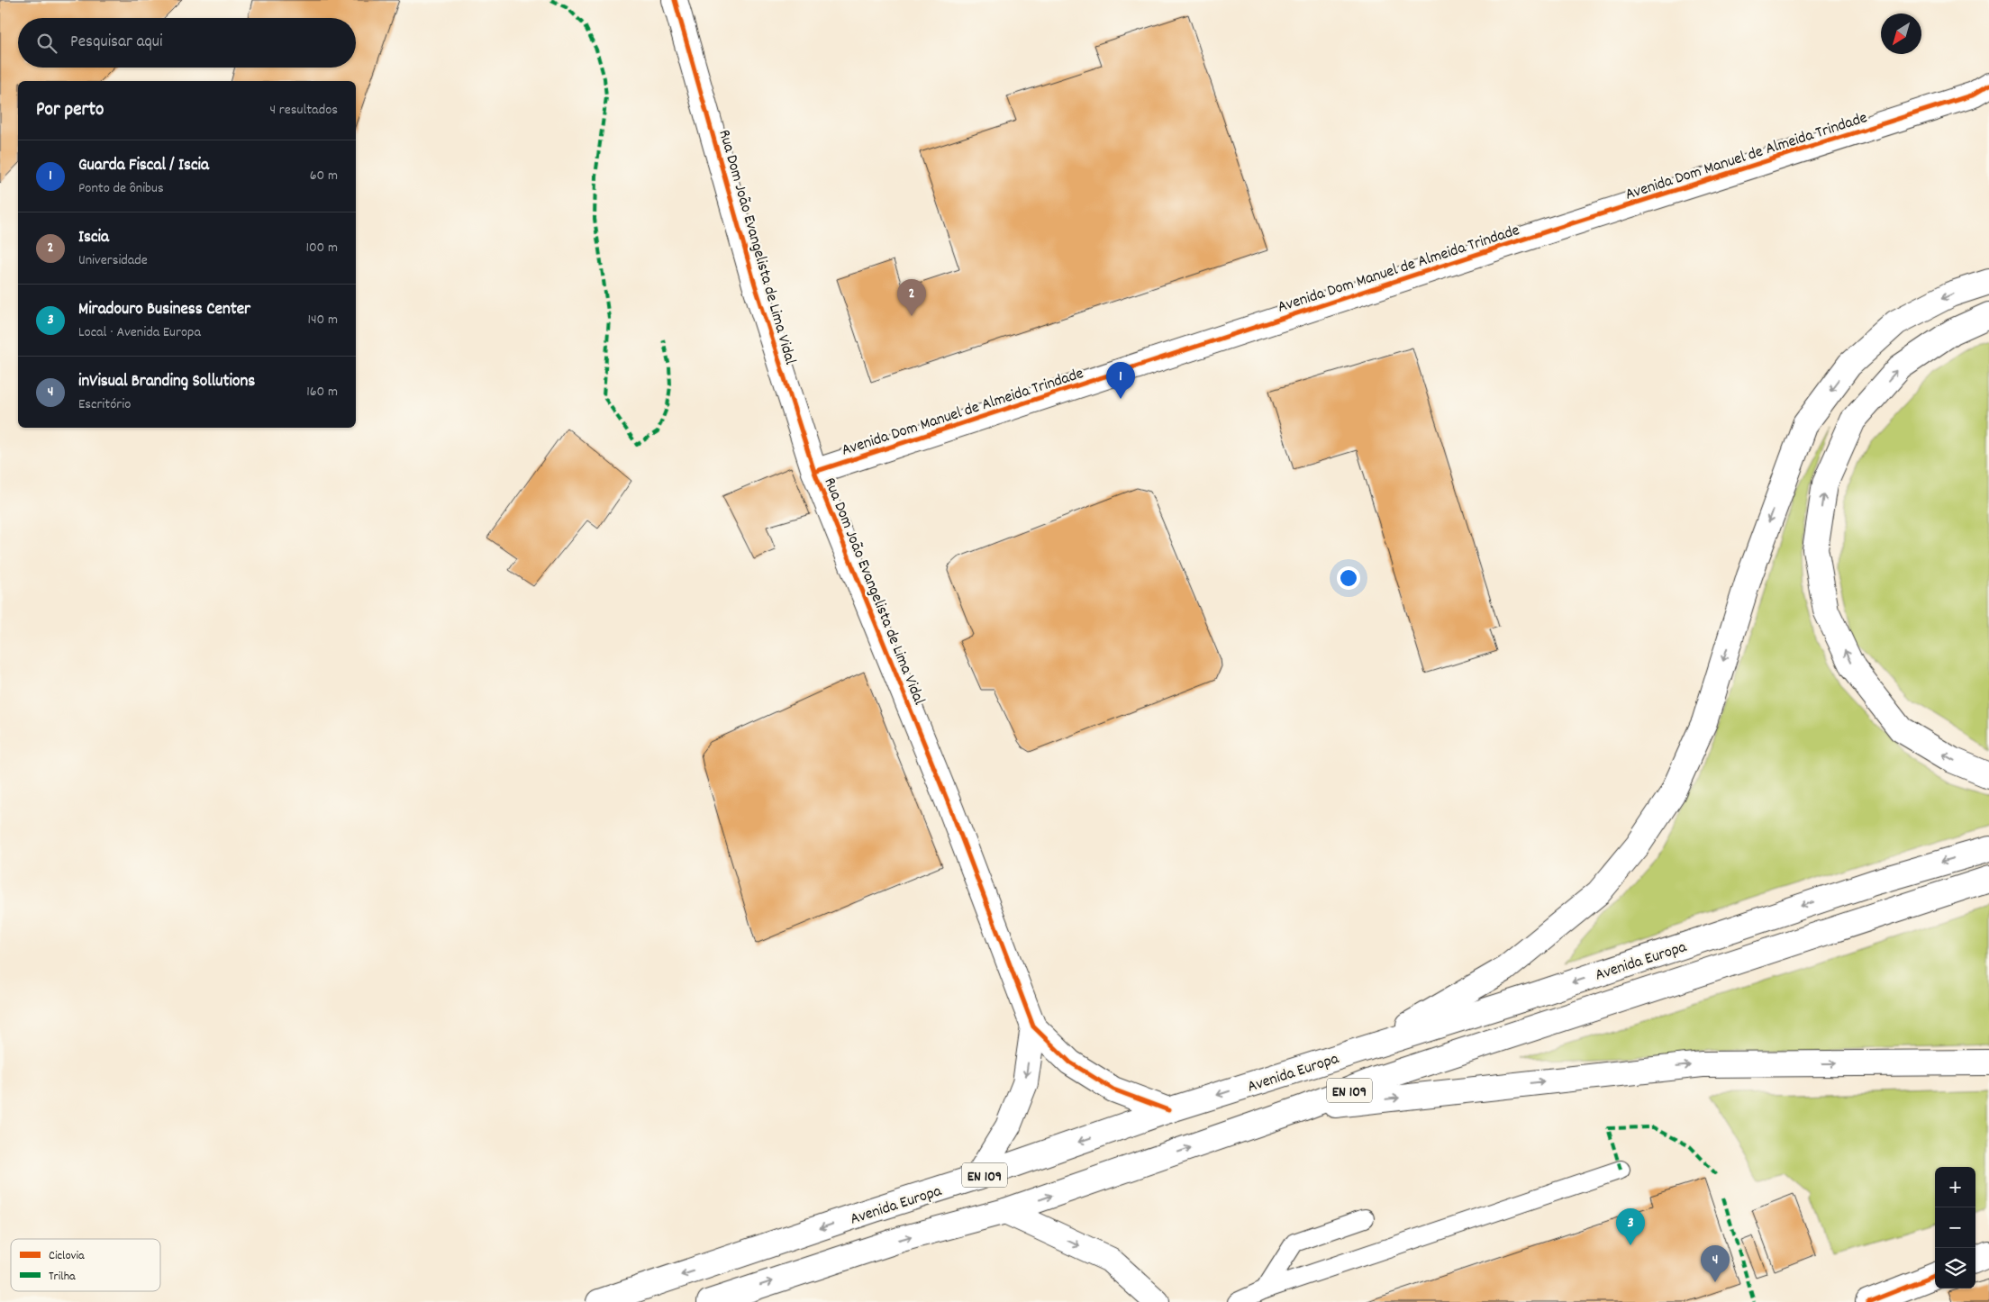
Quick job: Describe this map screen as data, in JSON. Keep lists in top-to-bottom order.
{
  "streets": {
    "main road": [
      "Avenida Dom Manuel de Almeida Trindade",
      "Rua Dom João Evangelista de Lima Vidal",
      "Avenida Europa",
      "EN 109"
    ]
  },
  "crossings": [
    ["Avenida Dom Manuel de Almeida Trindade", "Rua Dom João Evangelista de Lima Vidal"]
  ],
  "legend": ["Ciclovia", "Trilha"],
  "north": "bottom left",
  "page": {
    "search": "Pesquisar aqui",
    "heading": ["Por perto", "4 resultados"],
    "list": [
      {
        "mark": "1",
        "name": "Guarda Fiscal / Iscia",
        "note": "Ponto de ônibus",
        "value": "60 m"
      },
      {
        "mark": "2",
        "name": "Iscia",
        "note": "Universidade",
        "value": "100 m"
      },
      {
        "mark": "3",
        "name": "Miradouro Business Center",
        "note": "Local · Avenida Europa",
        "value": "140 m"
      },
      {
        "mark": "4",
        "name": "inVisual Branding Sollutions",
        "note": "Escritório",
        "value": "160 m"
      }
    ],
    "pins": [
      "2",
      "1",
      "3",
      "4"
    ],
    "map_buttons": ["+", "−"]
  }
}
